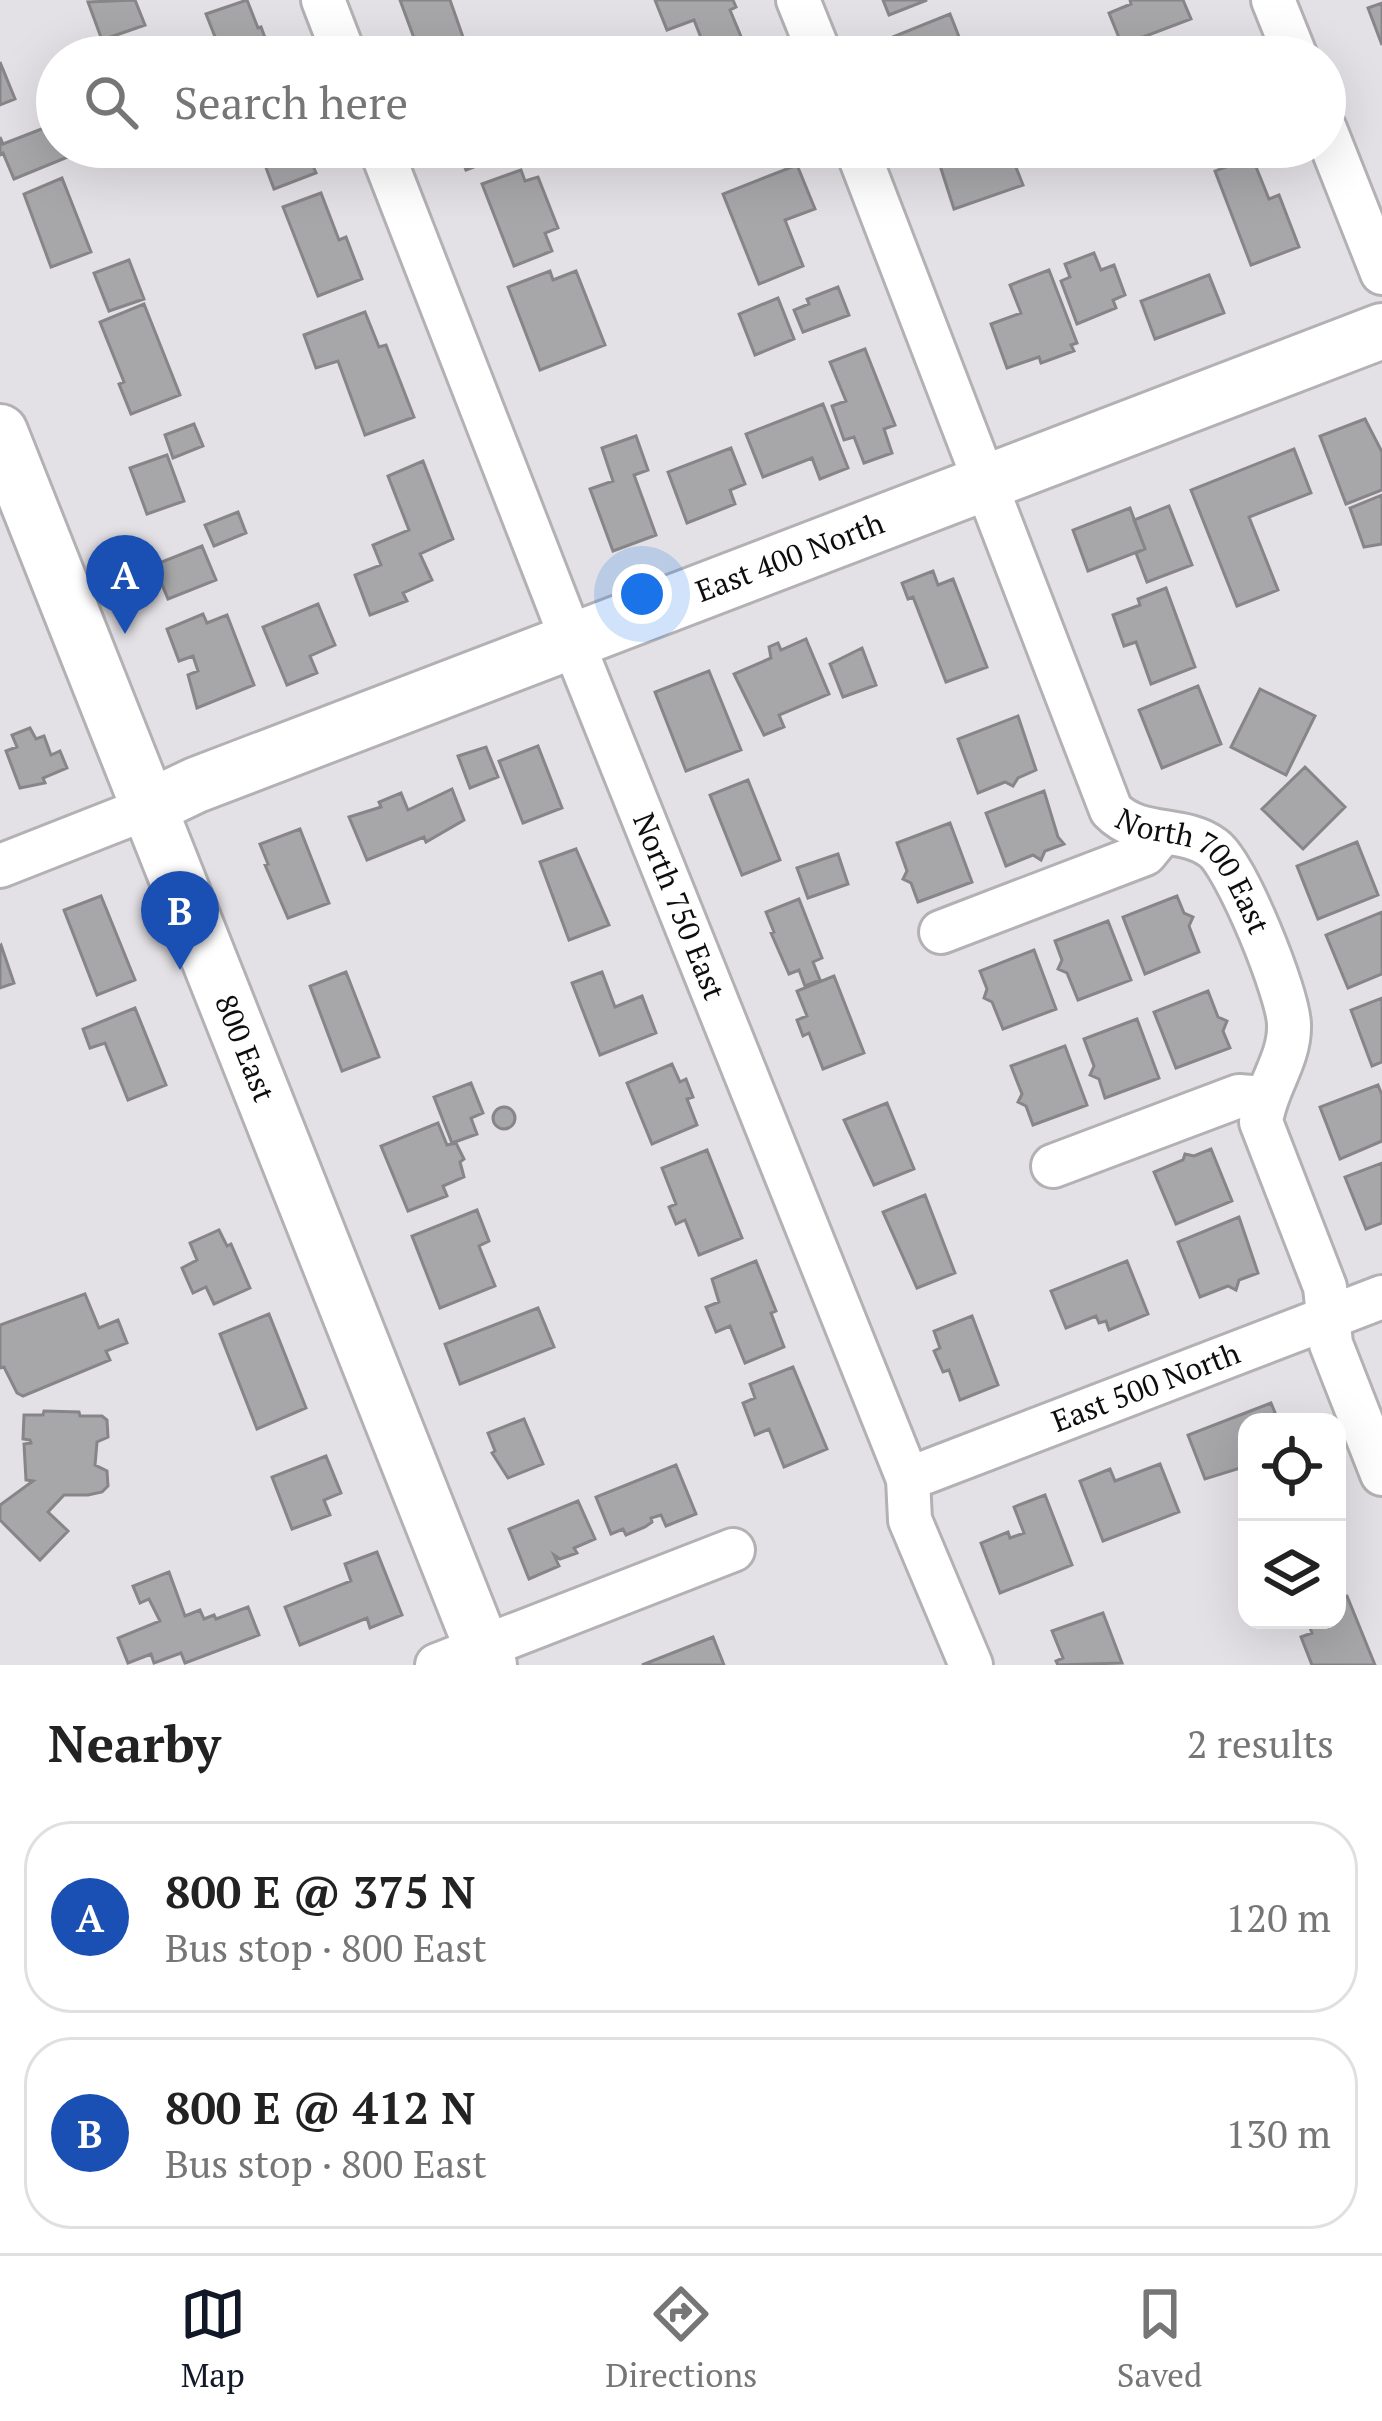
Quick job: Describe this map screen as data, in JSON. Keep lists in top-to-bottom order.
{
  "streets": {
    "main road": ["East 400 North", "800 East"],
    "street": ["North 700 East", "North 750 East", "East 500 North"]
  },
  "crossings": [
    ["East 400 North", "North 700 East"],
    ["East 400 North", "North 750 East"],
    ["East 400 North", "800 East"],
    ["North 750 East", "East 500 North"]
  ],
  "page": {
    "search": "Search here",
    "pins": ["A", "B"],
    "heading": ["Nearby", "2 results"],
    "list": [
      {
        "mark": "A",
        "name": "800 E @ 375 N",
        "note": "Bus stop · 800 East",
        "value": "120 m"
      },
      {
        "mark": "B",
        "name": "800 E @ 412 N",
        "note": "Bus stop · 800 East",
        "value": "130 m"
      }
    ],
    "nav": ["Map", "Directions", "Saved"]
  }
}
